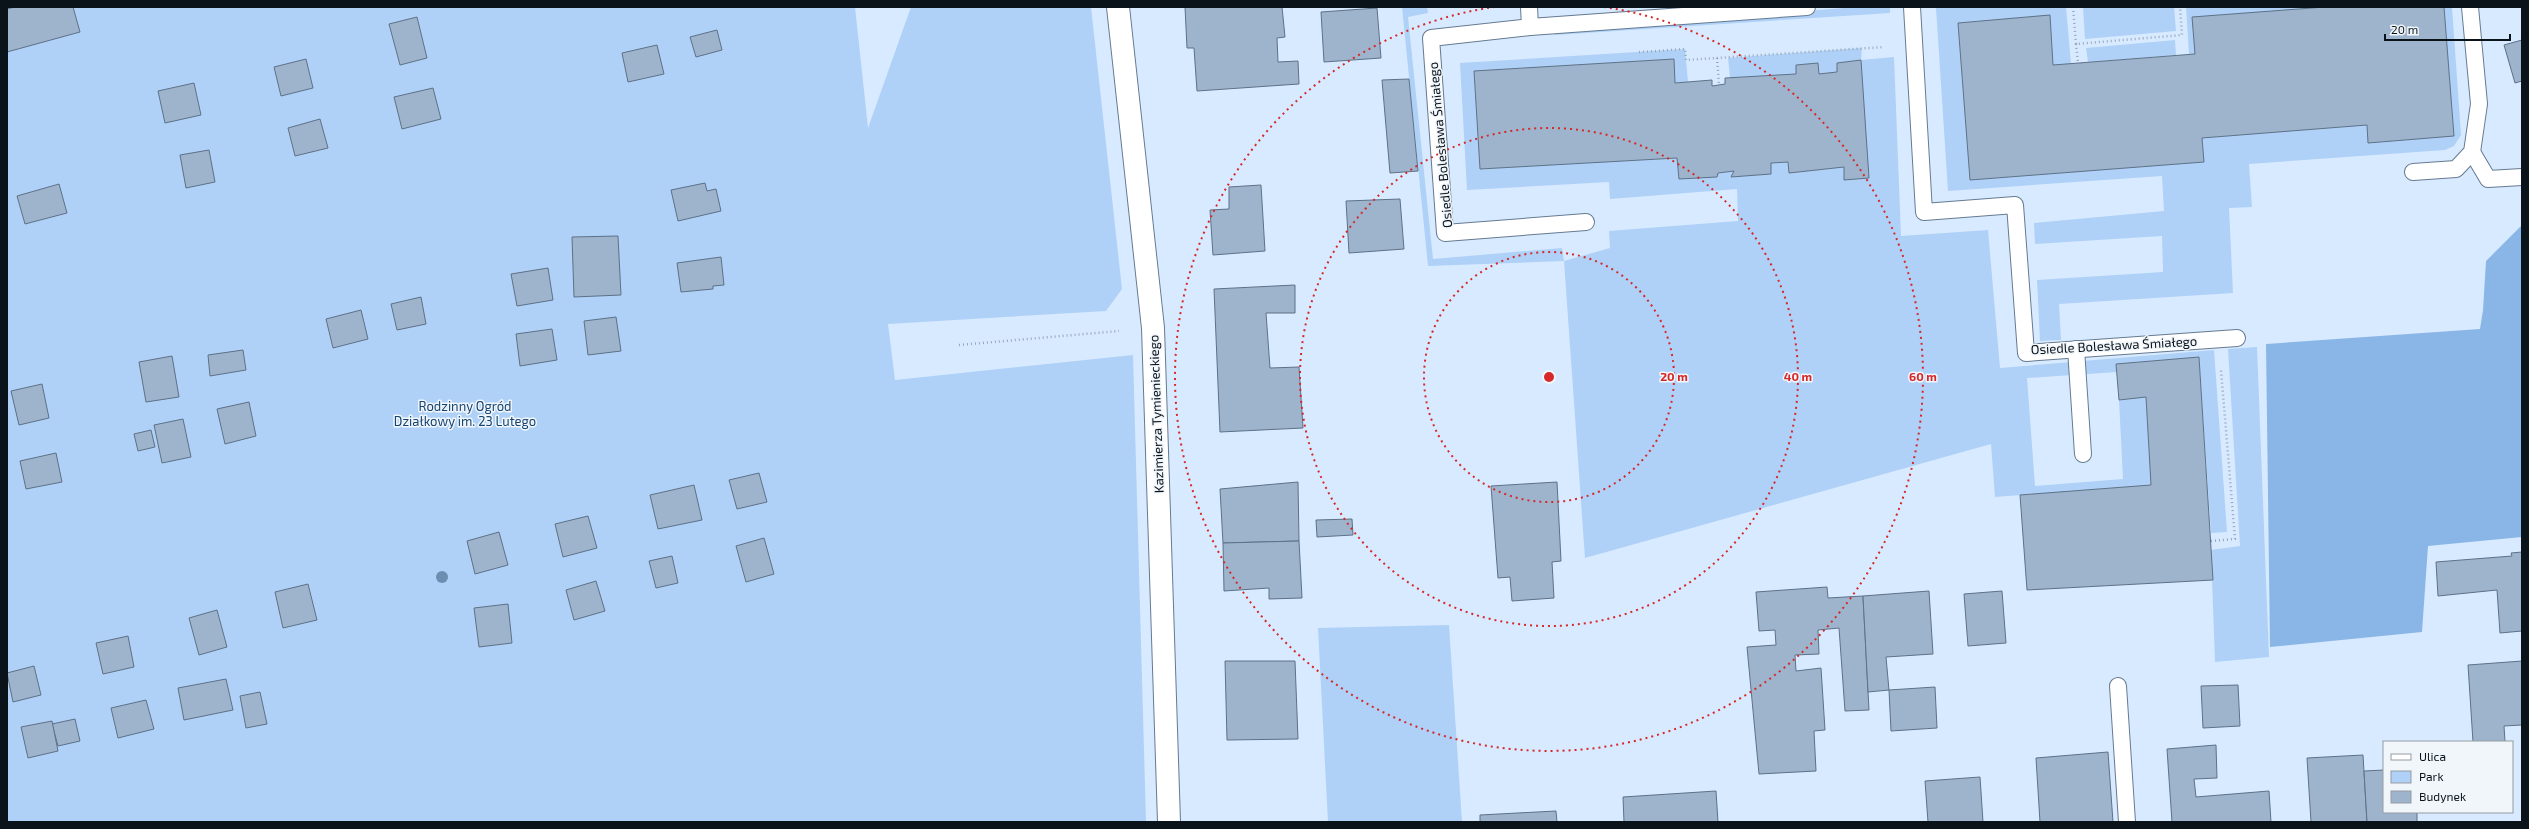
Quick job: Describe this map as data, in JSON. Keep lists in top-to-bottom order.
{
  "streets": {
    "street": ["Kazimierza Tymienieckiego"],
    "lane": ["Osiedle Bolesława Śmiałego"]
  },
  "parks": ["Rodzinny Ogród Działkowy im. 23 Lutego"],
  "legend": ["Ulica", "Park", "Budynek"],
  "scale_bar": "20 m",
  "rings": ["20 m", "40 m", "60 m"]
}
